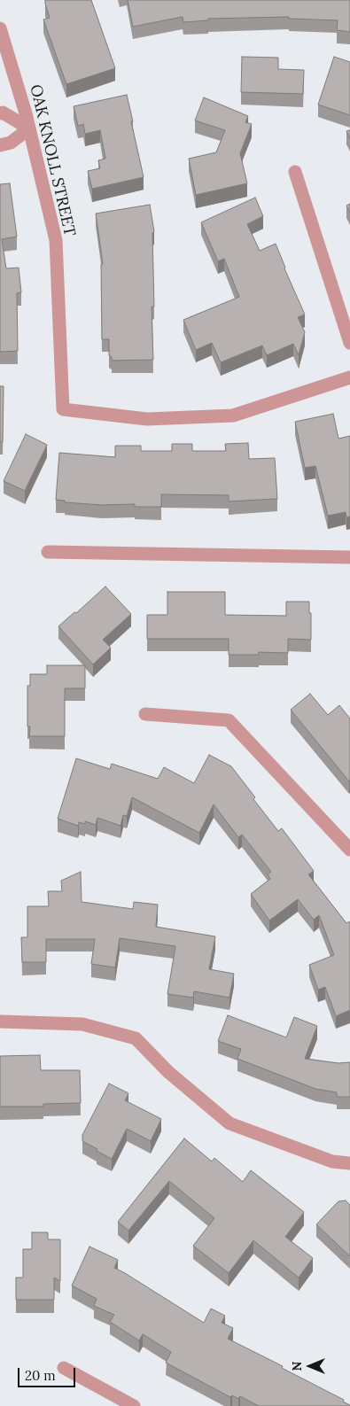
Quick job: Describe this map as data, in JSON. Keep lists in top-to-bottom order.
{
  "streets": {
    "street": ["OAK KNOLL STREET"]
  },
  "scale_bar": "20 m",
  "north": "left"
}
